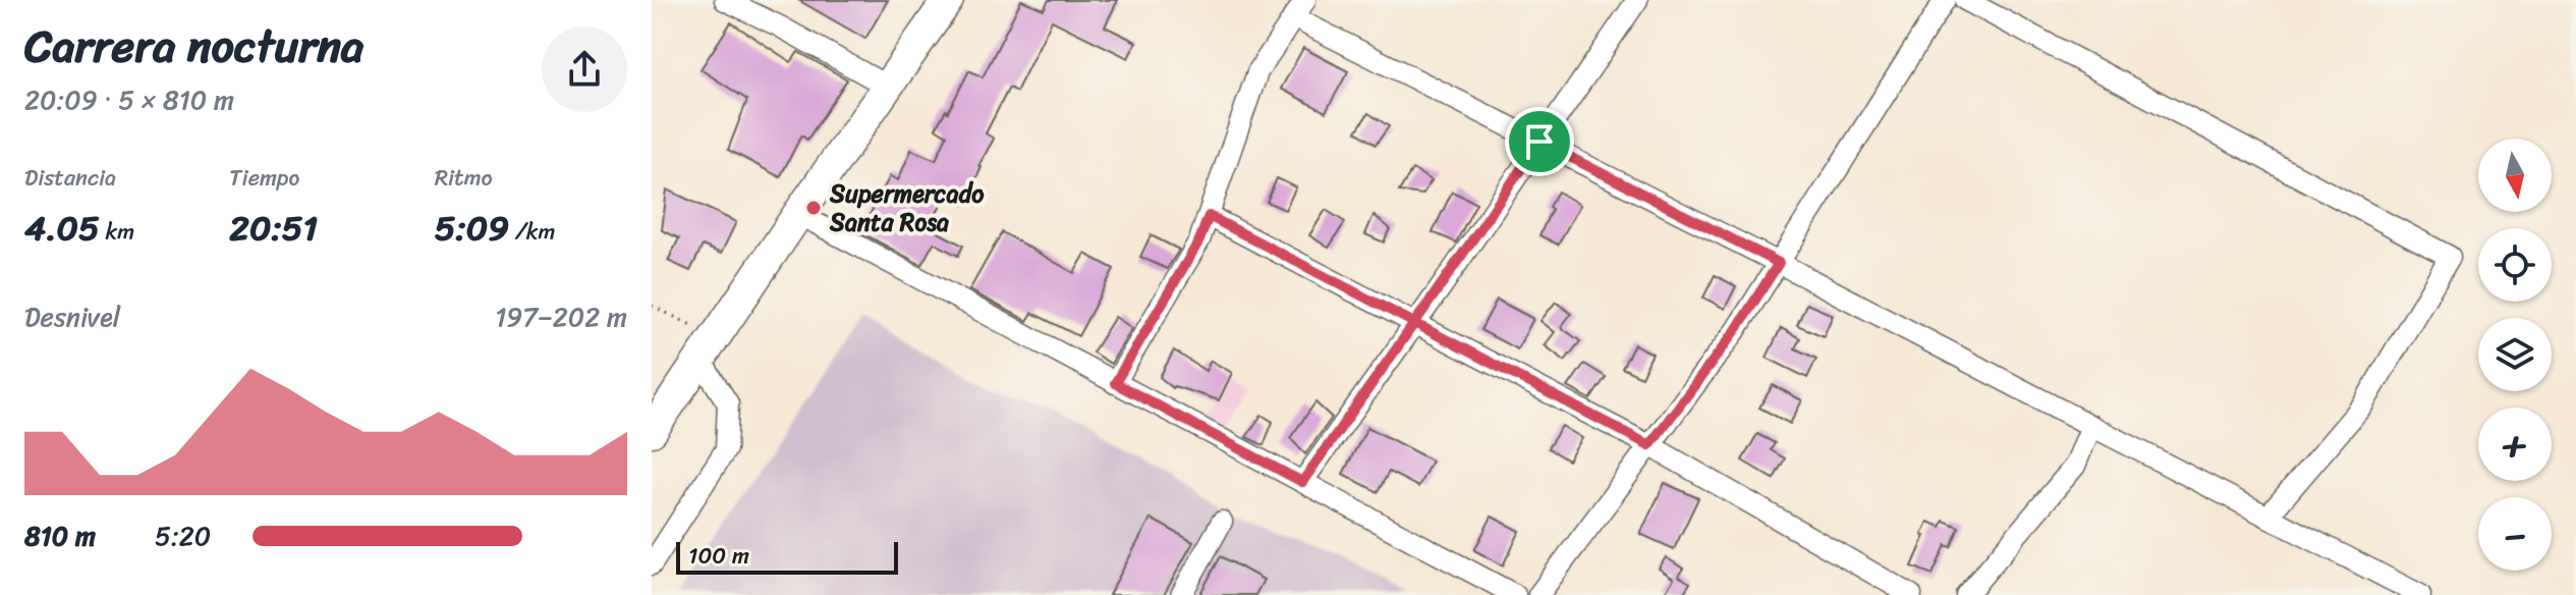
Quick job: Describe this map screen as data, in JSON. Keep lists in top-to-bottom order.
{
  "places": ["Supermercado Santa Rosa"],
  "scale_bar": "100 m",
  "north": "bottom",
  "page": {
    "heading": ["Carrera nocturna", "20:09 · 5 × 810 m"],
    "stats": [
      ["Distancia", "4.05 km"],
      ["Tiempo", "20:51"],
      ["Ritmo", "5:09 /km"]
    ],
    "map_buttons": ["+", "−"],
    "chart": ["Desnivel", "197–202 m"],
    "list": [
      {
        "name": "810 m",
        "note": "5:20"
      }
    ],
    "scale": "100 m"
  }
}
